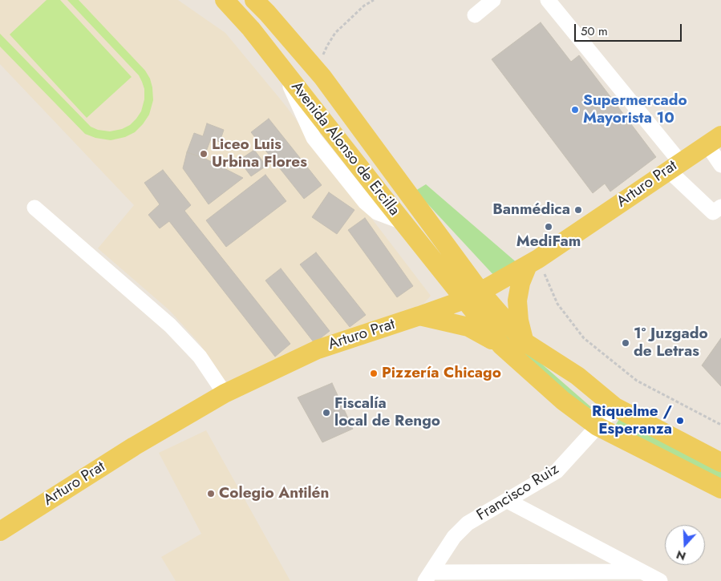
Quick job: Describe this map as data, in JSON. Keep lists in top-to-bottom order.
{
  "streets": {
    "main road": ["Avenida Alonso de Ercilla", "Arturo Prat"],
    "street": ["Francisco Ruiz"]
  },
  "crossings": [
    ["Avenida Alonso de Ercilla", "Arturo Prat"]
  ],
  "places": [
    "Supermercado Mayorista 10",
    "Liceo Luis Urbina Flores",
    "Banmédica",
    "MediFam",
    "1° Juzgado de Letras",
    "Pizzería Chicago",
    "Fiscalía local de Rengo",
    "Riquelme / Esperanza",
    "Colegio Antilén"
  ],
  "scale_bar": "50 m",
  "north": "bottom"
}
